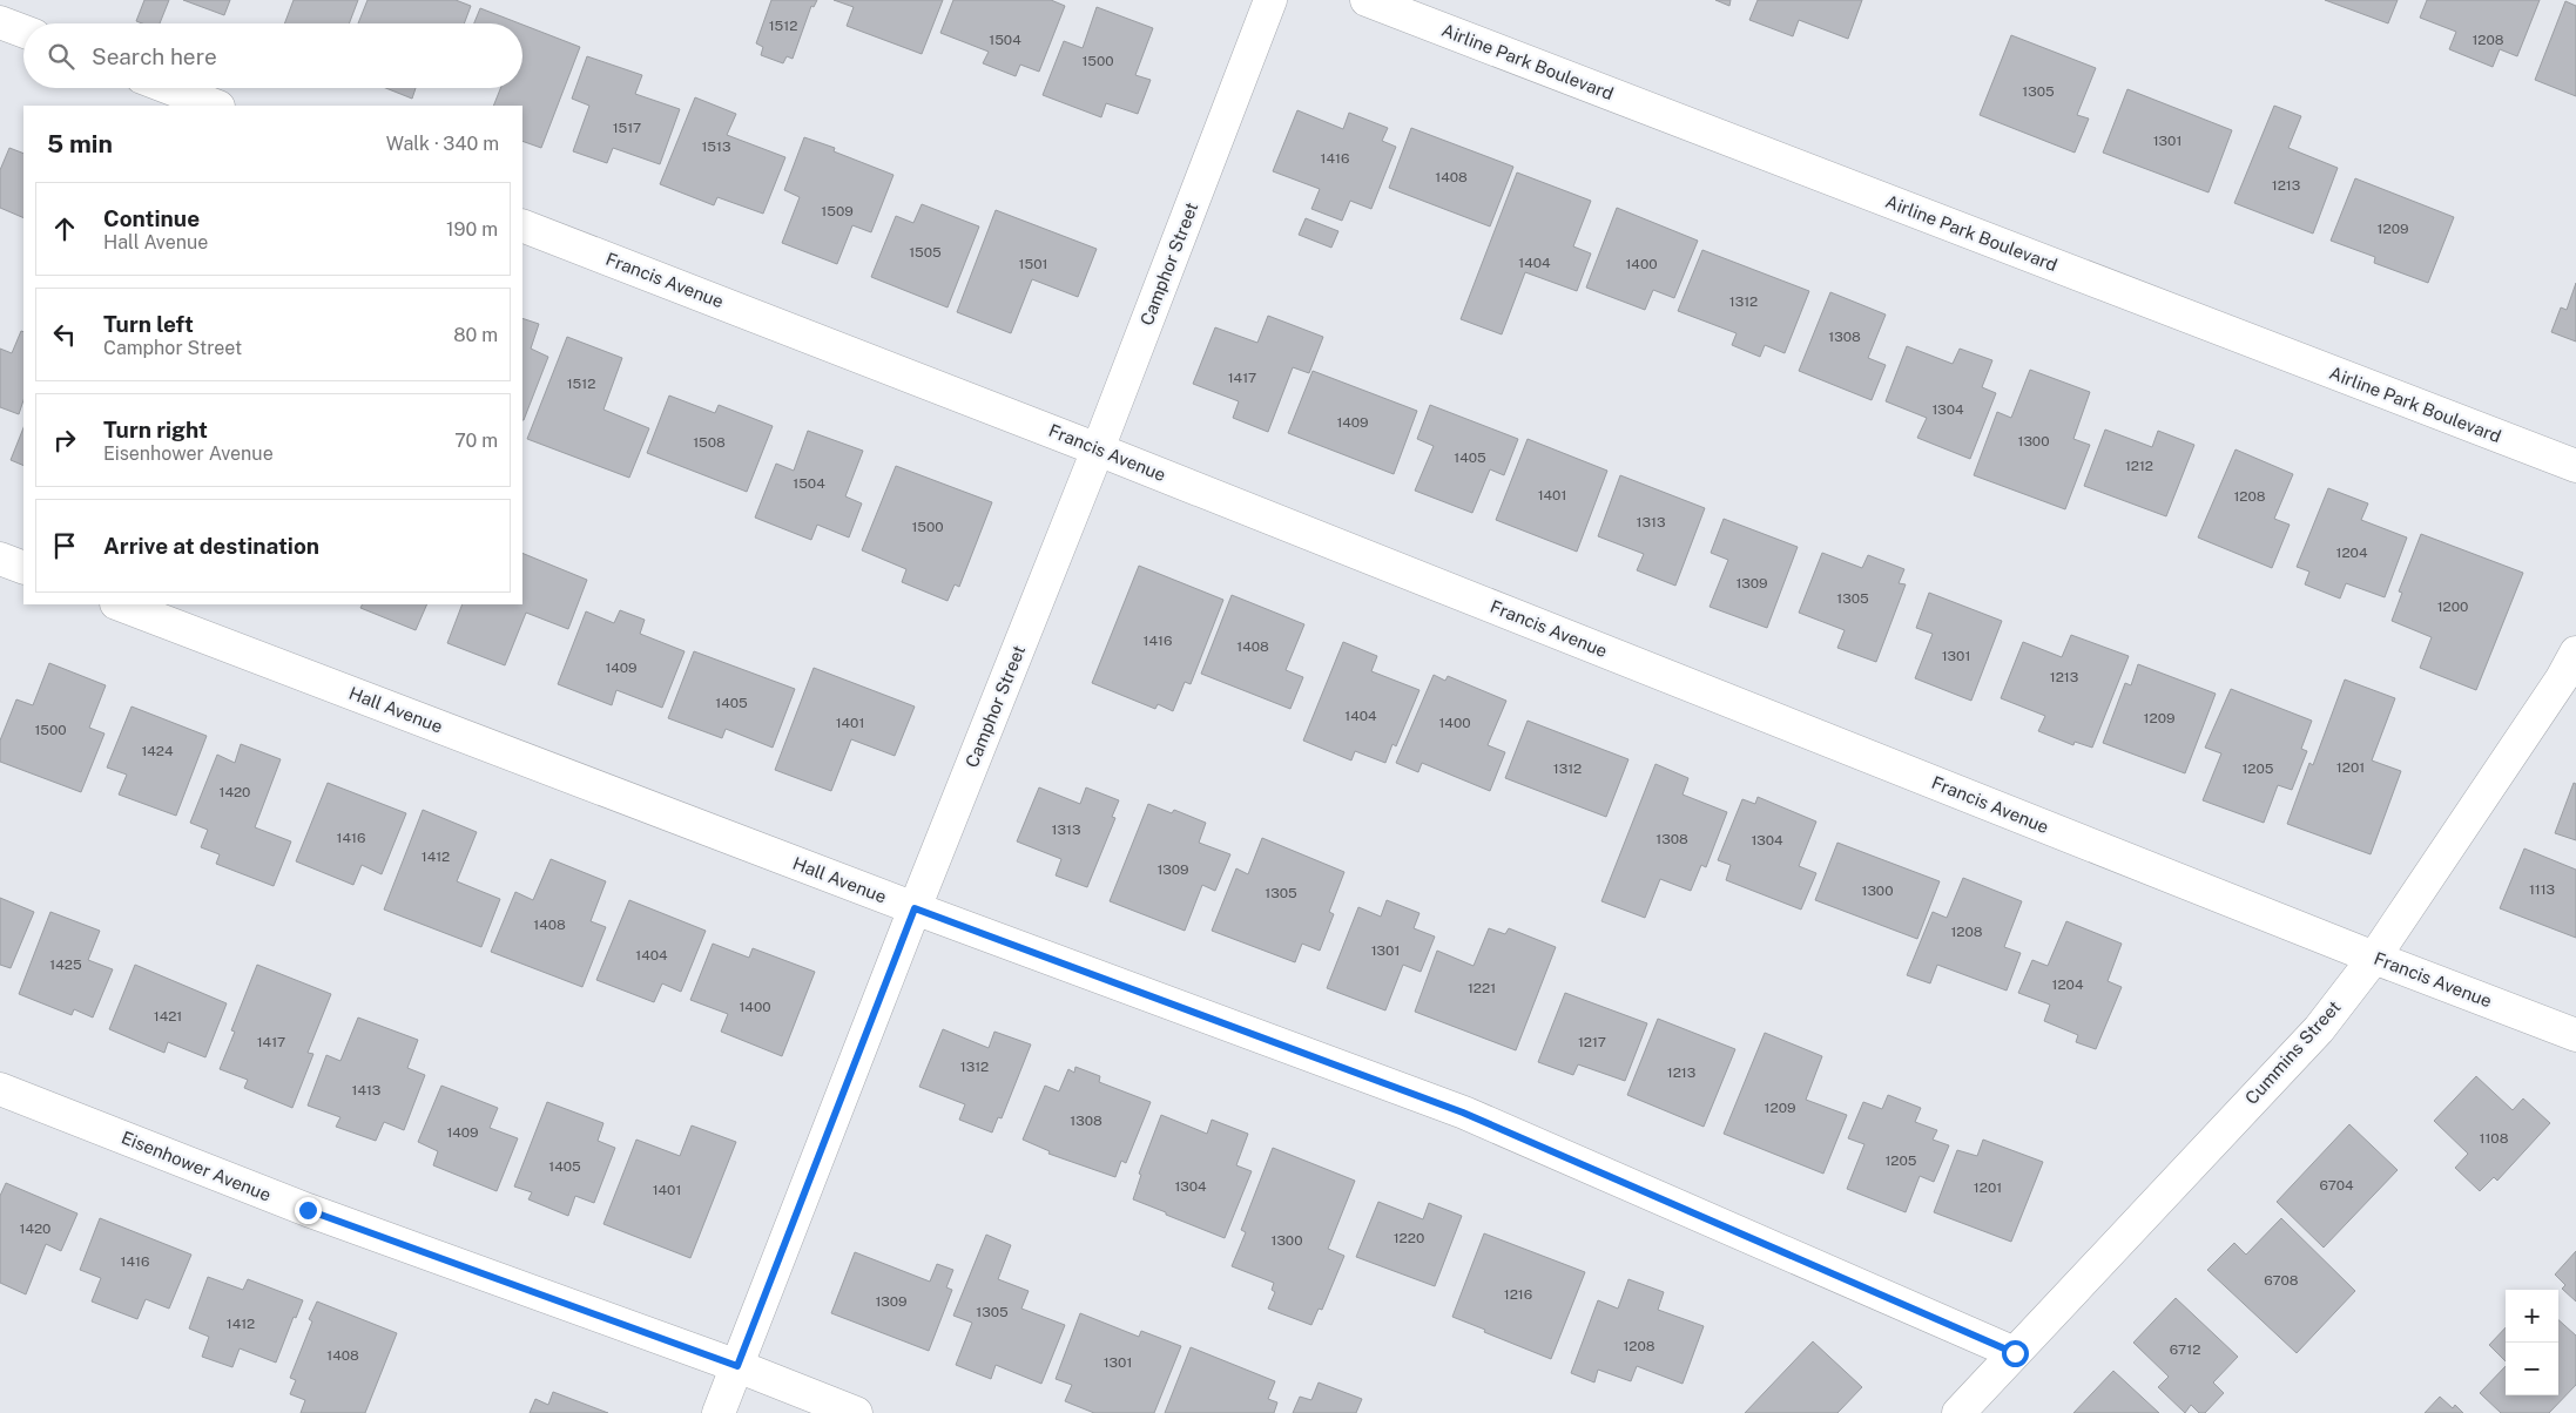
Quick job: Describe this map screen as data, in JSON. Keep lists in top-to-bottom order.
{
  "streets": {
    "street": [
      "Airline Park Boulevard",
      "Camphor Street",
      "Francis Avenue",
      "Hall Avenue",
      "Cummins Street",
      "Eisenhower Avenue"
    ]
  },
  "crossings": [
    ["Camphor Street", "Francis Avenue"],
    ["Camphor Street", "Hall Avenue"],
    ["Camphor Street", "Eisenhower Avenue"],
    ["Francis Avenue", "Cummins Street"],
    ["Hall Avenue", "Cummins Street"]
  ],
  "house_numbers": [
    "1512",
    "1504",
    "1208",
    "1500",
    "1305",
    "1517",
    "1301",
    "1513",
    "1416",
    "1408",
    "1213",
    "1509",
    "1209",
    "1505",
    "1404",
    "1501",
    "1400",
    "1312",
    "1308",
    "1417",
    "1512",
    "1304",
    "1409",
    "1300",
    "1508",
    "1405",
    "1212",
    "1504",
    "1401",
    "1208",
    "1313",
    "1500",
    "1204",
    "1309",
    "1305",
    "1200",
    "1416",
    "1408",
    "1301",
    "1409",
    "1213",
    "1405",
    "1404",
    "1209",
    "1401",
    "1400",
    "1500",
    "1424",
    "1201",
    "1312",
    "1205",
    "1420",
    "1313",
    "1416",
    "1308",
    "1304",
    "1412",
    "1309",
    "1113",
    "1300",
    "1305",
    "1408",
    "1208",
    "1301",
    "1404",
    "1425",
    "1204",
    "1221",
    "1400",
    "1421",
    "1417",
    "1217",
    "1312",
    "1213",
    "1413",
    "1209",
    "1308",
    "1409",
    "1108",
    "1205",
    "1405",
    "6704",
    "1304",
    "1201",
    "1401",
    "1420",
    "1220",
    "1300",
    "1416",
    "6708",
    "1216",
    "1309",
    "1305",
    "1412",
    "1208",
    "6712",
    "1408",
    "1301"
  ],
  "page": {
    "search": "Search here",
    "heading": ["5 min", "Walk · 340 m"],
    "list": [
      ["Continue", "Hall Avenue", "190 m"],
      ["Turn left", "Camphor Street", "80 m"],
      ["Turn right", "Eisenhower Avenue", "70 m"],
      "Arrive at destination"
    ],
    "map_buttons": ["+", "−"]
  }
}
